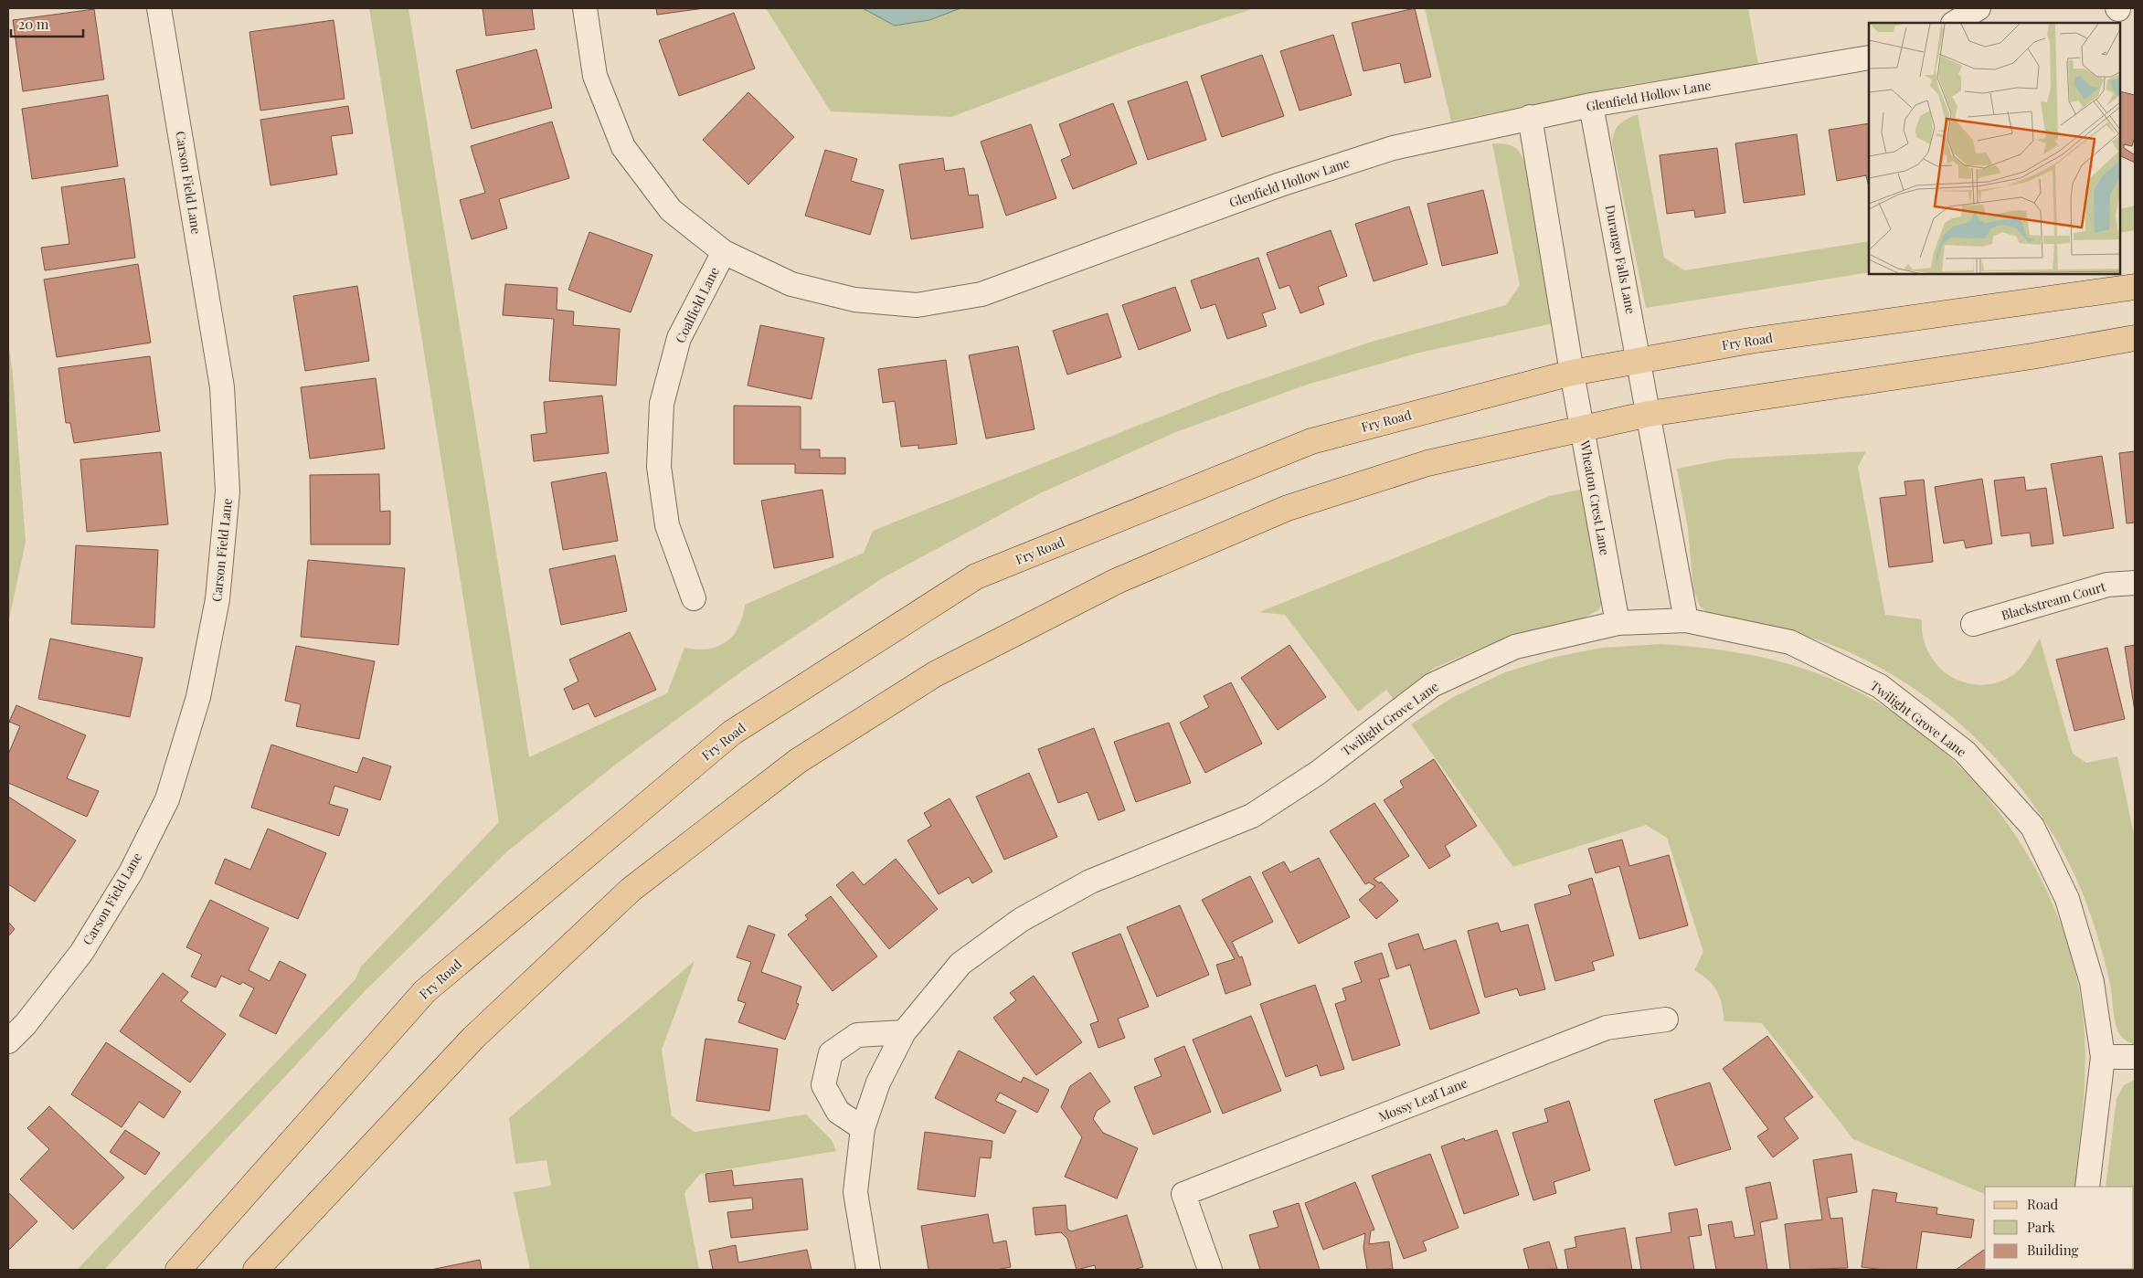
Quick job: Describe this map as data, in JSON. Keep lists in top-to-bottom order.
{
  "streets": {
    "main road": ["Fry Road"],
    "street": [
      "Glenfield Hollow Lane",
      "Carson Field Lane",
      "Durango Falls Lane",
      "Coalfield Lane",
      "Wheaton Crest Lane",
      "Blackstream Court",
      "Twilight Grove Lane",
      "Mossy Leaf Lane"
    ]
  },
  "crossings": [
    ["Glenfield Hollow Lane", "Durango Falls Lane"],
    ["Glenfield Hollow Lane", "Coalfield Lane"],
    ["Durango Falls Lane", "Fry Road"],
    ["Fry Road", "Wheaton Crest Lane"],
    ["Wheaton Crest Lane", "Twilight Grove Lane"]
  ],
  "legend": ["Road", "Park", "Building"],
  "scale_bar": "20 m"
}
